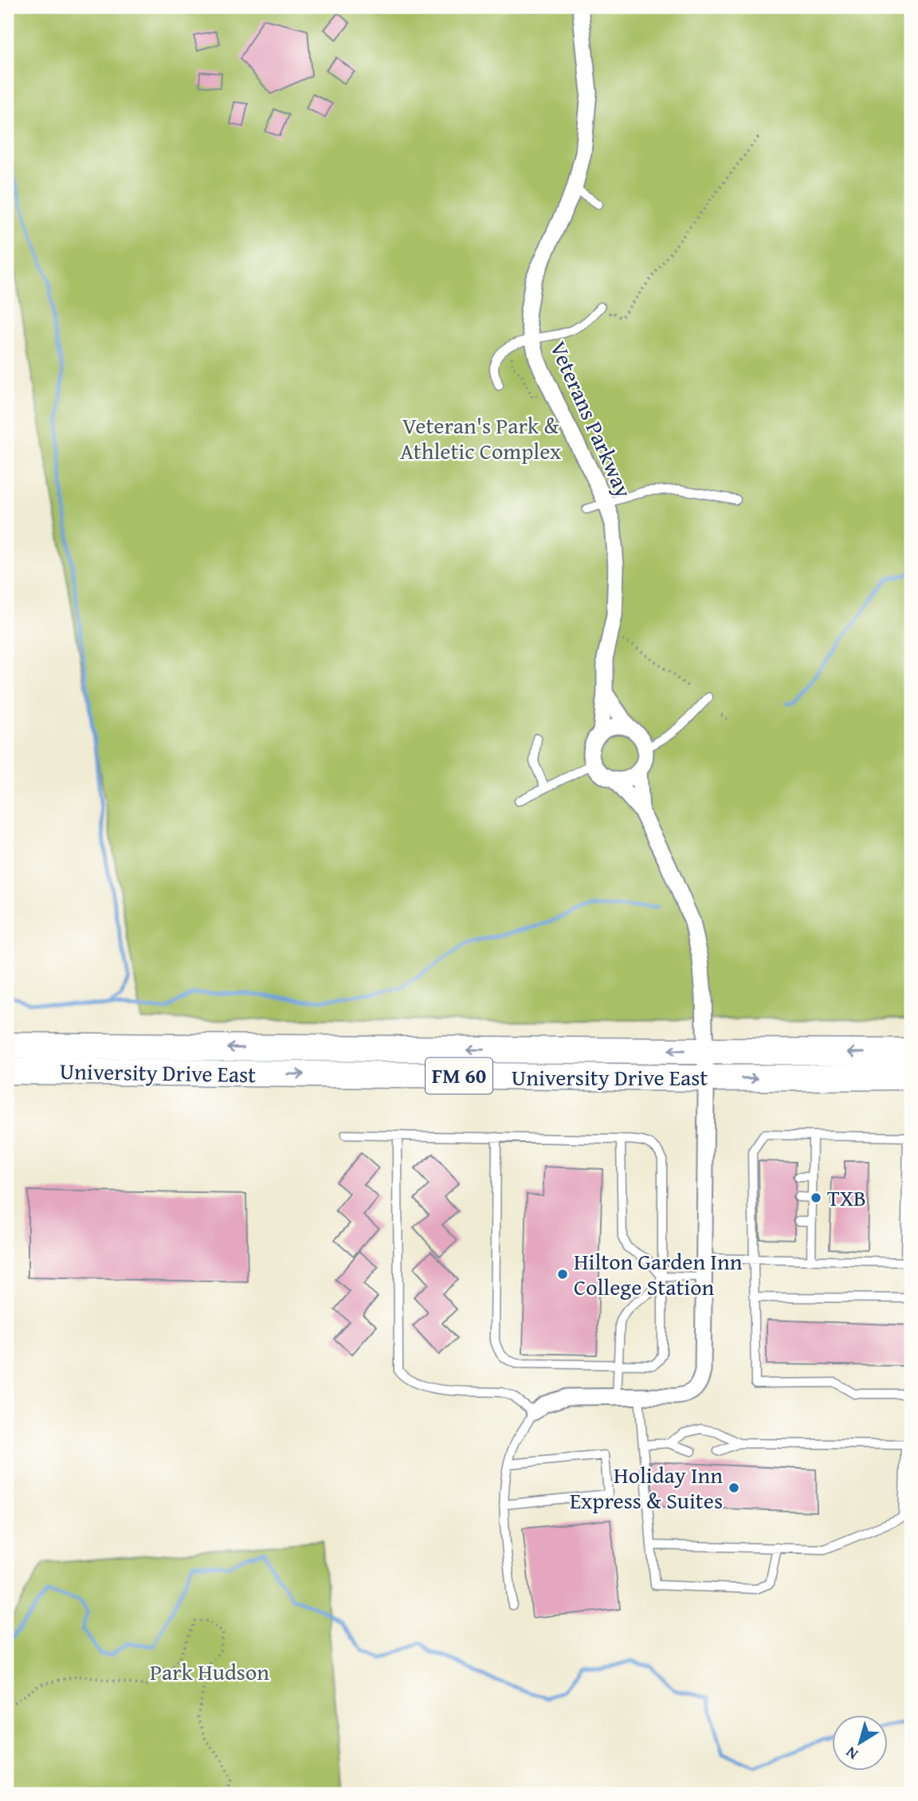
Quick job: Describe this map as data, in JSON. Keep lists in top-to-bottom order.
{
  "streets": {
    "main road": ["University Drive East", "FM 60"],
    "street": ["Veterans Parkway"]
  },
  "parks": ["Veteran's Park & Athletic Complex", "Park Hudson"],
  "places": ["TXB", "Hilton Garden Inn College Station", "Holiday Inn Express & Suites"],
  "north": "bottom left"
}
